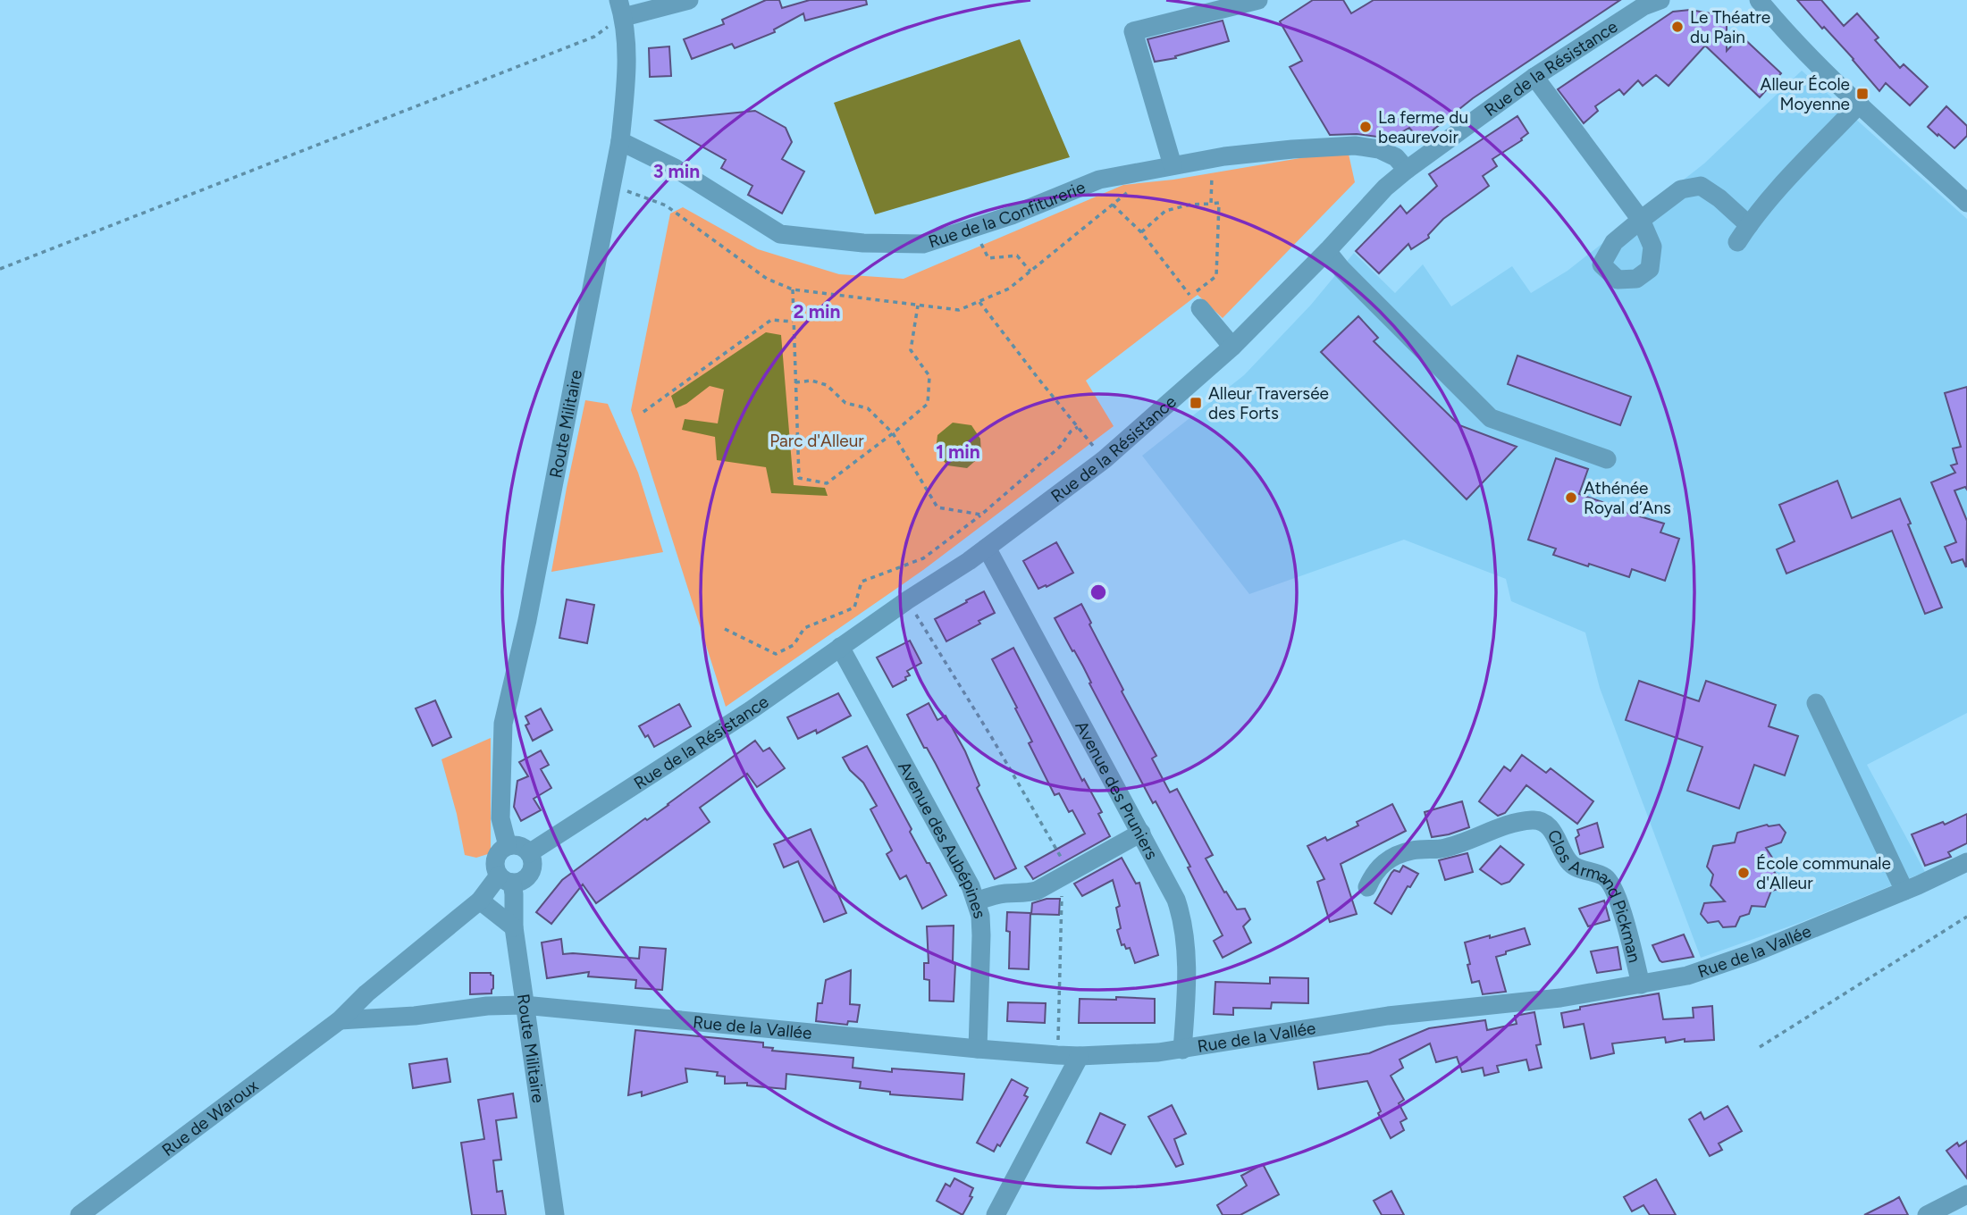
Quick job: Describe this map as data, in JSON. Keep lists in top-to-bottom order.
{
  "streets": {
    "street": [
      "Rue de la Résistance",
      "Rue de la Confiturerie",
      "Route Militaire",
      "Avenue des Pruniers",
      "Avenue des Aubépines",
      "Clos Armand Pickman",
      "Rue de la Vallée",
      "Rue de Waroux"
    ]
  },
  "crossings": [
    ["Rue de la Résistance", "Rue de la Confiturerie"],
    ["Rue de la Résistance", "Route Militaire"],
    ["Rue de la Résistance", "Avenue des Pruniers"],
    ["Rue de la Résistance", "Avenue des Aubépines"],
    ["Rue de la Résistance", "Rue de Waroux"],
    ["Rue de la Confiturerie", "Route Militaire"],
    ["Route Militaire", "Rue de la Vallée"],
    ["Route Militaire", "Rue de Waroux"],
    ["Avenue des Pruniers", "Rue de la Vallée"],
    ["Avenue des Aubépines", "Rue de la Vallée"],
    ["Clos Armand Pickman", "Rue de la Vallée"]
  ],
  "parks": ["Parc d'Alleur"],
  "places": {
    "other": [
      "Le Théatre du Pain",
      "La ferme du beaurevoir",
      "Athénée Royal d’Ans",
      "École communale d'Alleur"
    ],
    "transit": ["Alleur École Moyenne", "Alleur Traversée des Forts"]
  },
  "rings": ["3 min", "2 min", "1 min"]
}
